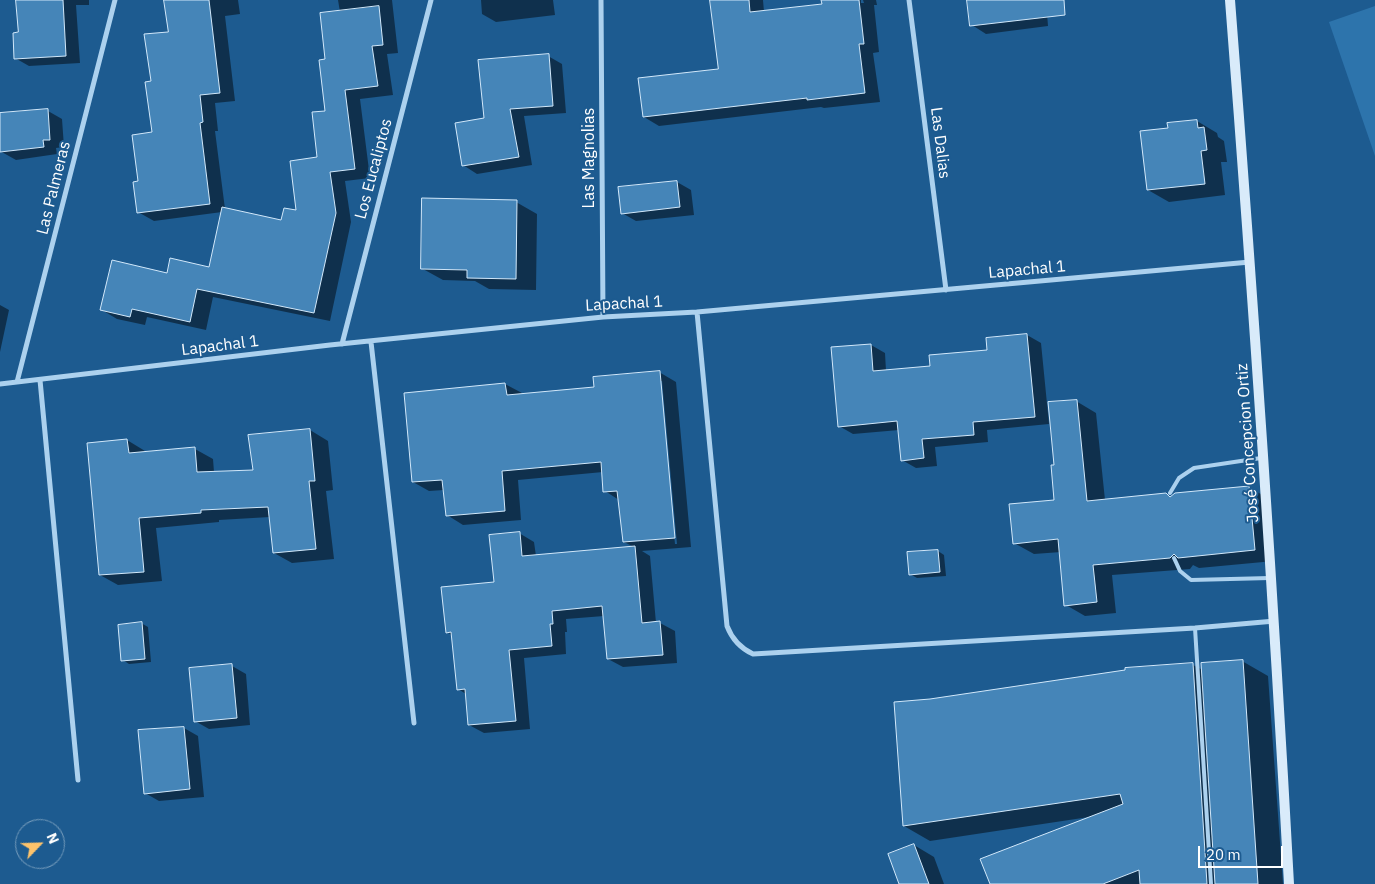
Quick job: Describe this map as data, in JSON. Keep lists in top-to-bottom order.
{
  "streets": {
    "street": [
      "Las Dalias",
      "Las Magnolias",
      "Los Eucaliptos",
      "Las Palmeras",
      "Lapachal 1",
      "José Concepcion Ortiz"
    ]
  },
  "crossings": [
    ["Las Dalias", "Lapachal 1"],
    ["Las Magnolias", "Lapachal 1"],
    ["Los Eucaliptos", "Lapachal 1"],
    ["Las Palmeras", "Lapachal 1"],
    ["Lapachal 1", "José Concepcion Ortiz"]
  ],
  "scale_bar": "20 m",
  "north": "top right"
}
